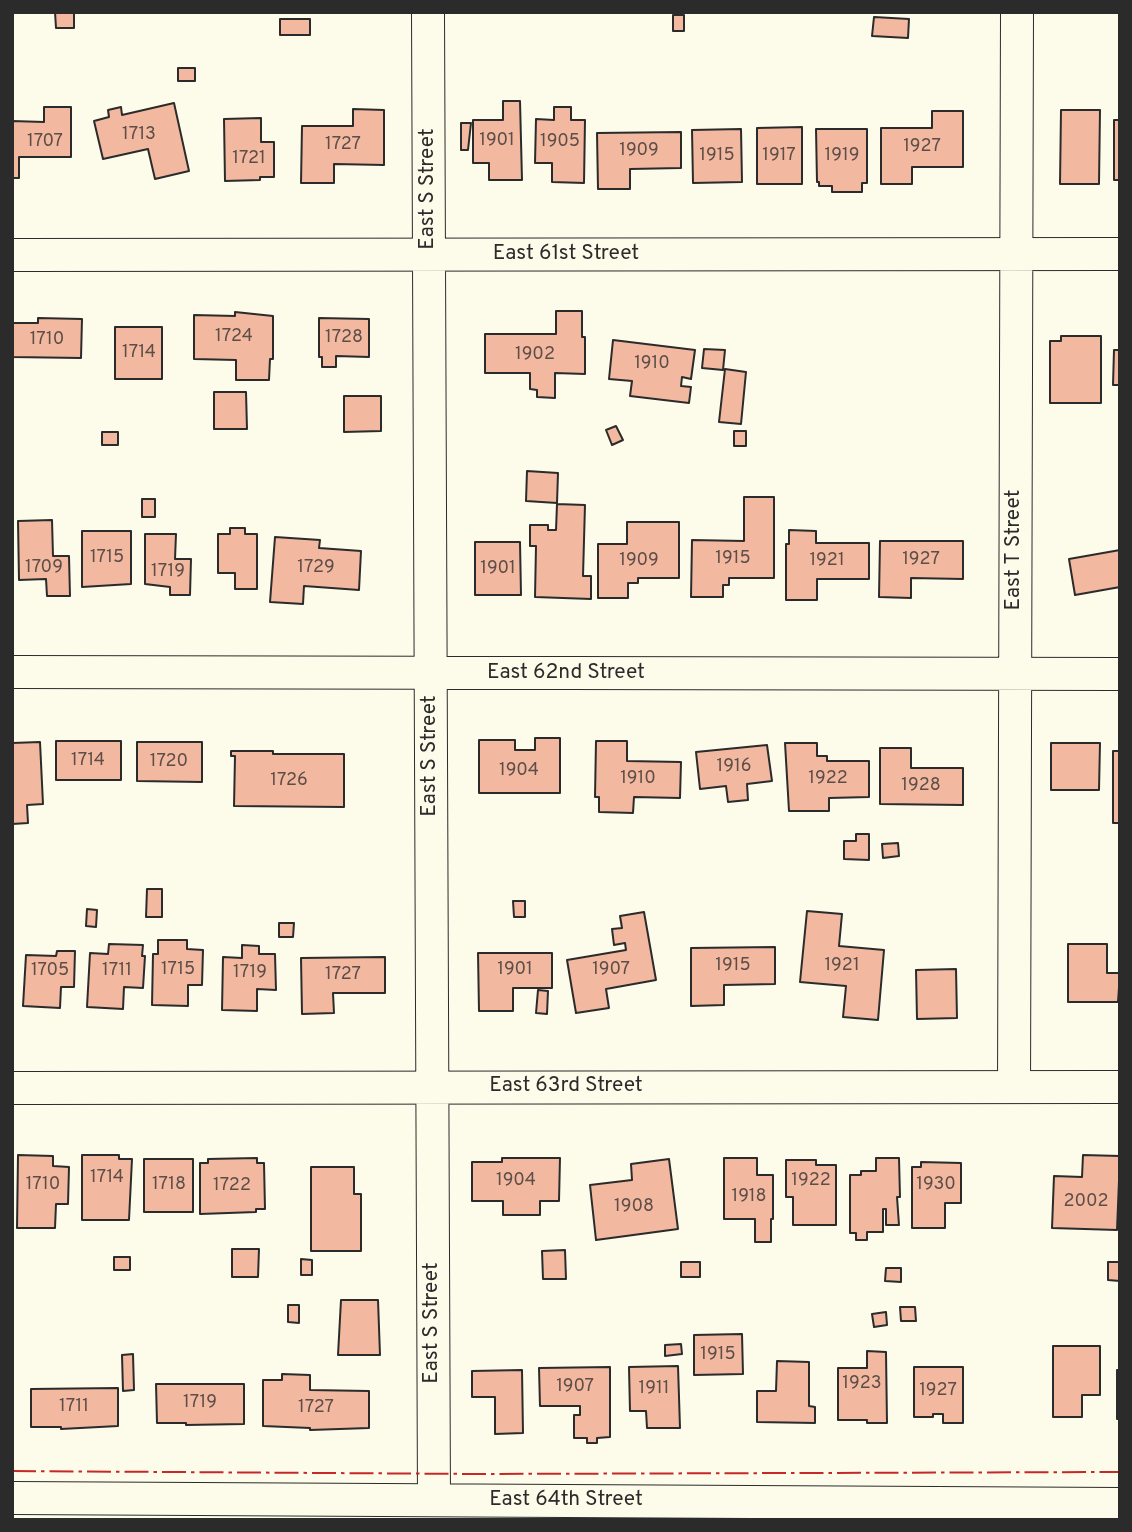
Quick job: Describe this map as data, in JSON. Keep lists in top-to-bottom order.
{
  "streets": {
    "street": [
      "East S Street",
      "East 61st Street",
      "East T Street",
      "East 62nd Street",
      "East 63rd Street",
      "East 64th Street"
    ]
  },
  "crossings": [
    ["East S Street", "East 61st Street"],
    ["East S Street", "East 62nd Street"],
    ["East S Street", "East 63rd Street"],
    ["East S Street", "East 64th Street"],
    ["East 61st Street", "East T Street"],
    ["East T Street", "East 62nd Street"],
    ["East T Street", "East 63rd Street"]
  ],
  "house_numbers": [
    "1713",
    "1901",
    "1707",
    "1905",
    "1727",
    "1927",
    "1909",
    "1915",
    "1917",
    "1919",
    "1721",
    "1724",
    "1728",
    "1710",
    "1714",
    "1902",
    "1910",
    "1715",
    "1915",
    "1927",
    "1909",
    "1921",
    "1709",
    "1729",
    "1901",
    "1719",
    "1714",
    "1720",
    "1916",
    "1904",
    "1910",
    "1922",
    "1726",
    "1928",
    "1915",
    "1921",
    "1715",
    "1901",
    "1907",
    "1705",
    "1711",
    "1719",
    "1727",
    "1714",
    "1904",
    "1922",
    "1710",
    "1718",
    "1930",
    "1722",
    "1918",
    "2002",
    "1908",
    "1915",
    "1923",
    "1907",
    "1911",
    "1927",
    "1719",
    "1711",
    "1727"
  ]
}
